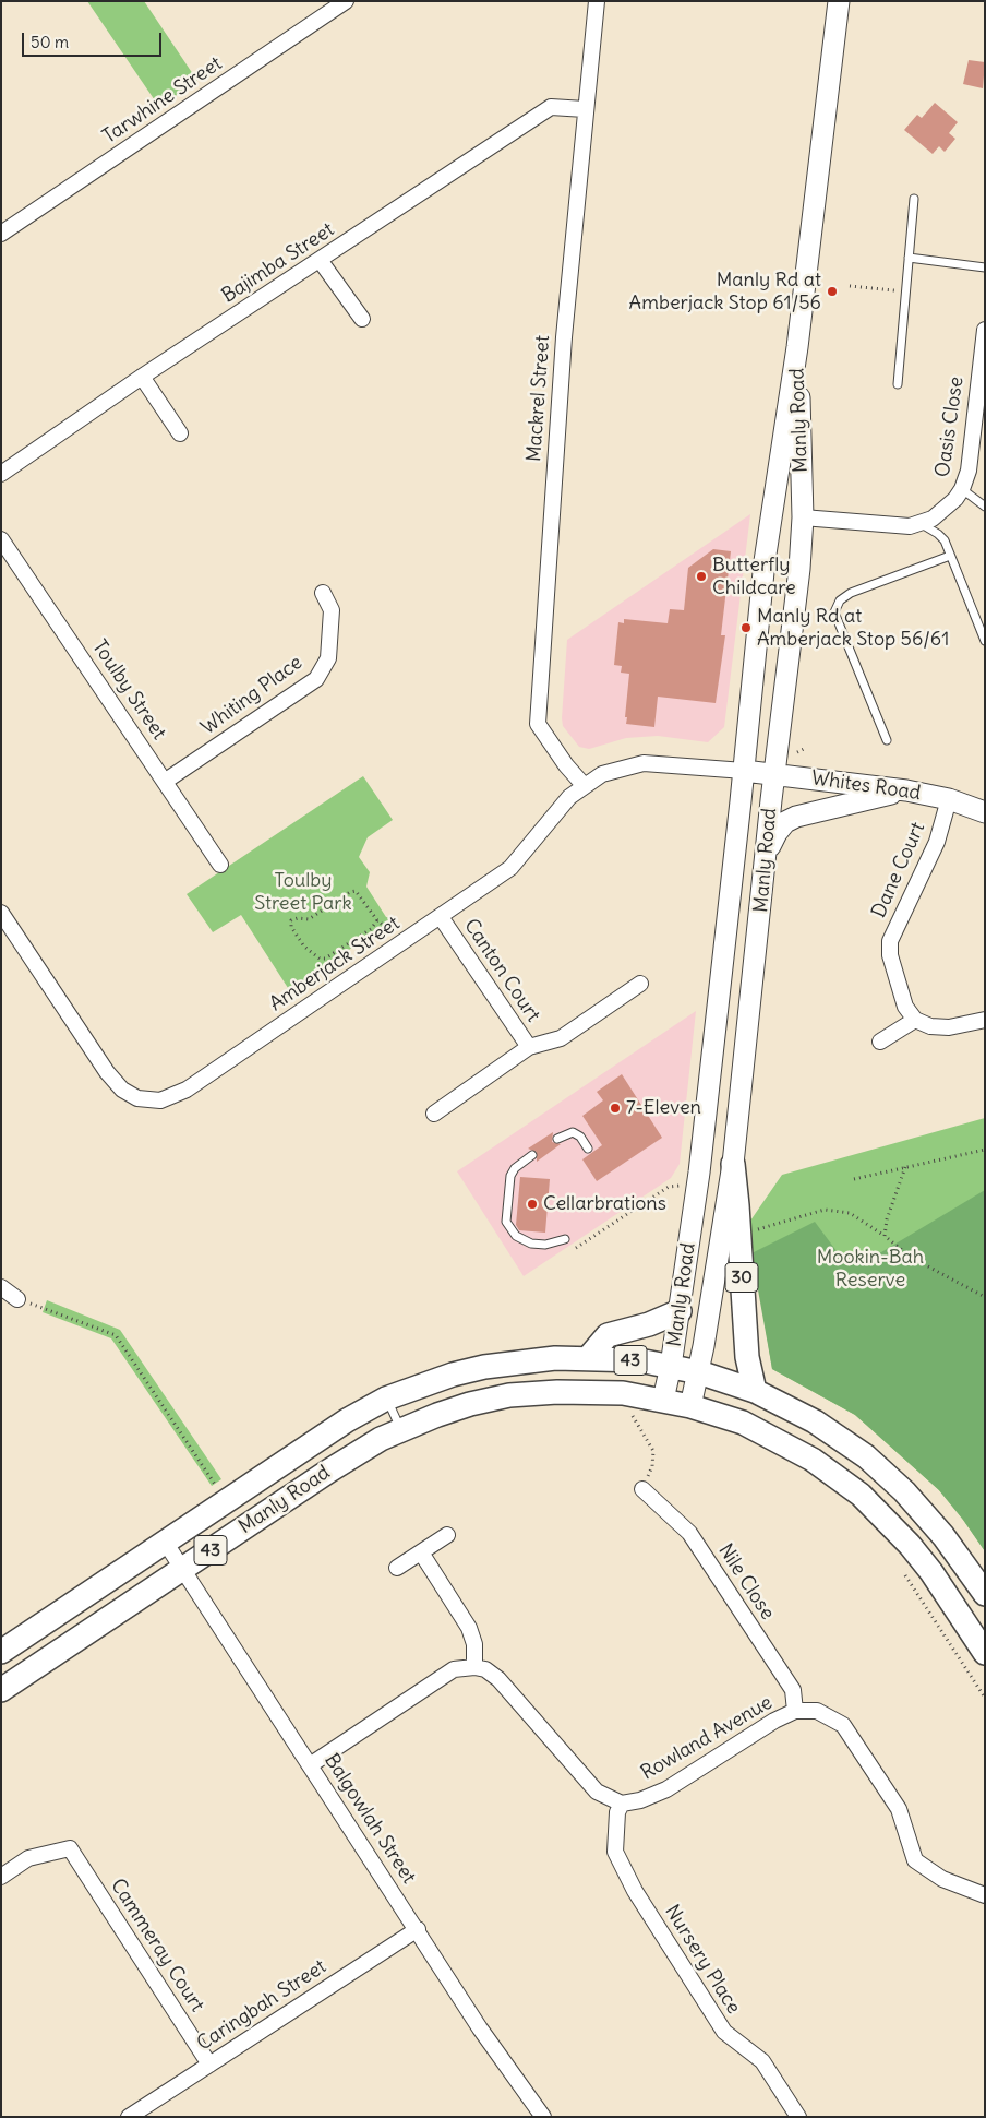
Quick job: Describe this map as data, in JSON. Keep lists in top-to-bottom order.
{
  "streets": {
    "main road": [
      "Manly Road",
      "Whites Road",
      "30",
      "43"
    ],
    "street": [
      "Tarwhine Street",
      "Bajimba Street",
      "Mackrel Street",
      "Oasis Close",
      "Toulby Street",
      "Whiting Place",
      "Dane Court",
      "Amberjack Street",
      "Canton Court",
      "Nile Close",
      "Rowland Avenue",
      "Balgowlah Street",
      "Cammeray Court",
      "Nursery Place",
      "Caringbah Street"
    ]
  },
  "crossings": [
    ["Bajimba Street", "Mackrel Street"],
    ["Mackrel Street", "Amberjack Street"],
    ["Manly Road", "Oasis Close"],
    ["Manly Road", "Whites Road"],
    ["Manly Road", "Amberjack Street"],
    ["Manly Road", "30"],
    ["Manly Road", "Balgowlah Street"],
    ["Toulby Street", "Whiting Place"],
    ["Whites Road", "Dane Court"],
    ["Whites Road", "Amberjack Street"],
    ["Amberjack Street", "Canton Court"],
    ["Nile Close", "Rowland Avenue"],
    ["Rowland Avenue", "Nursery Place"],
    ["Balgowlah Street", "Caringbah Street"],
    ["Cammeray Court", "Caringbah Street"]
  ],
  "parks": ["Toulby Street Park", "Mookin-Bah Reserve"],
  "places": [
    "Manly Rd at Amberjack Stop 61/56",
    "Butterfly Childcare",
    "Manly Rd at Amberjack Stop 56/61",
    "7-Eleven",
    "Cellarbrations"
  ],
  "scale_bar": "50 m"
}
